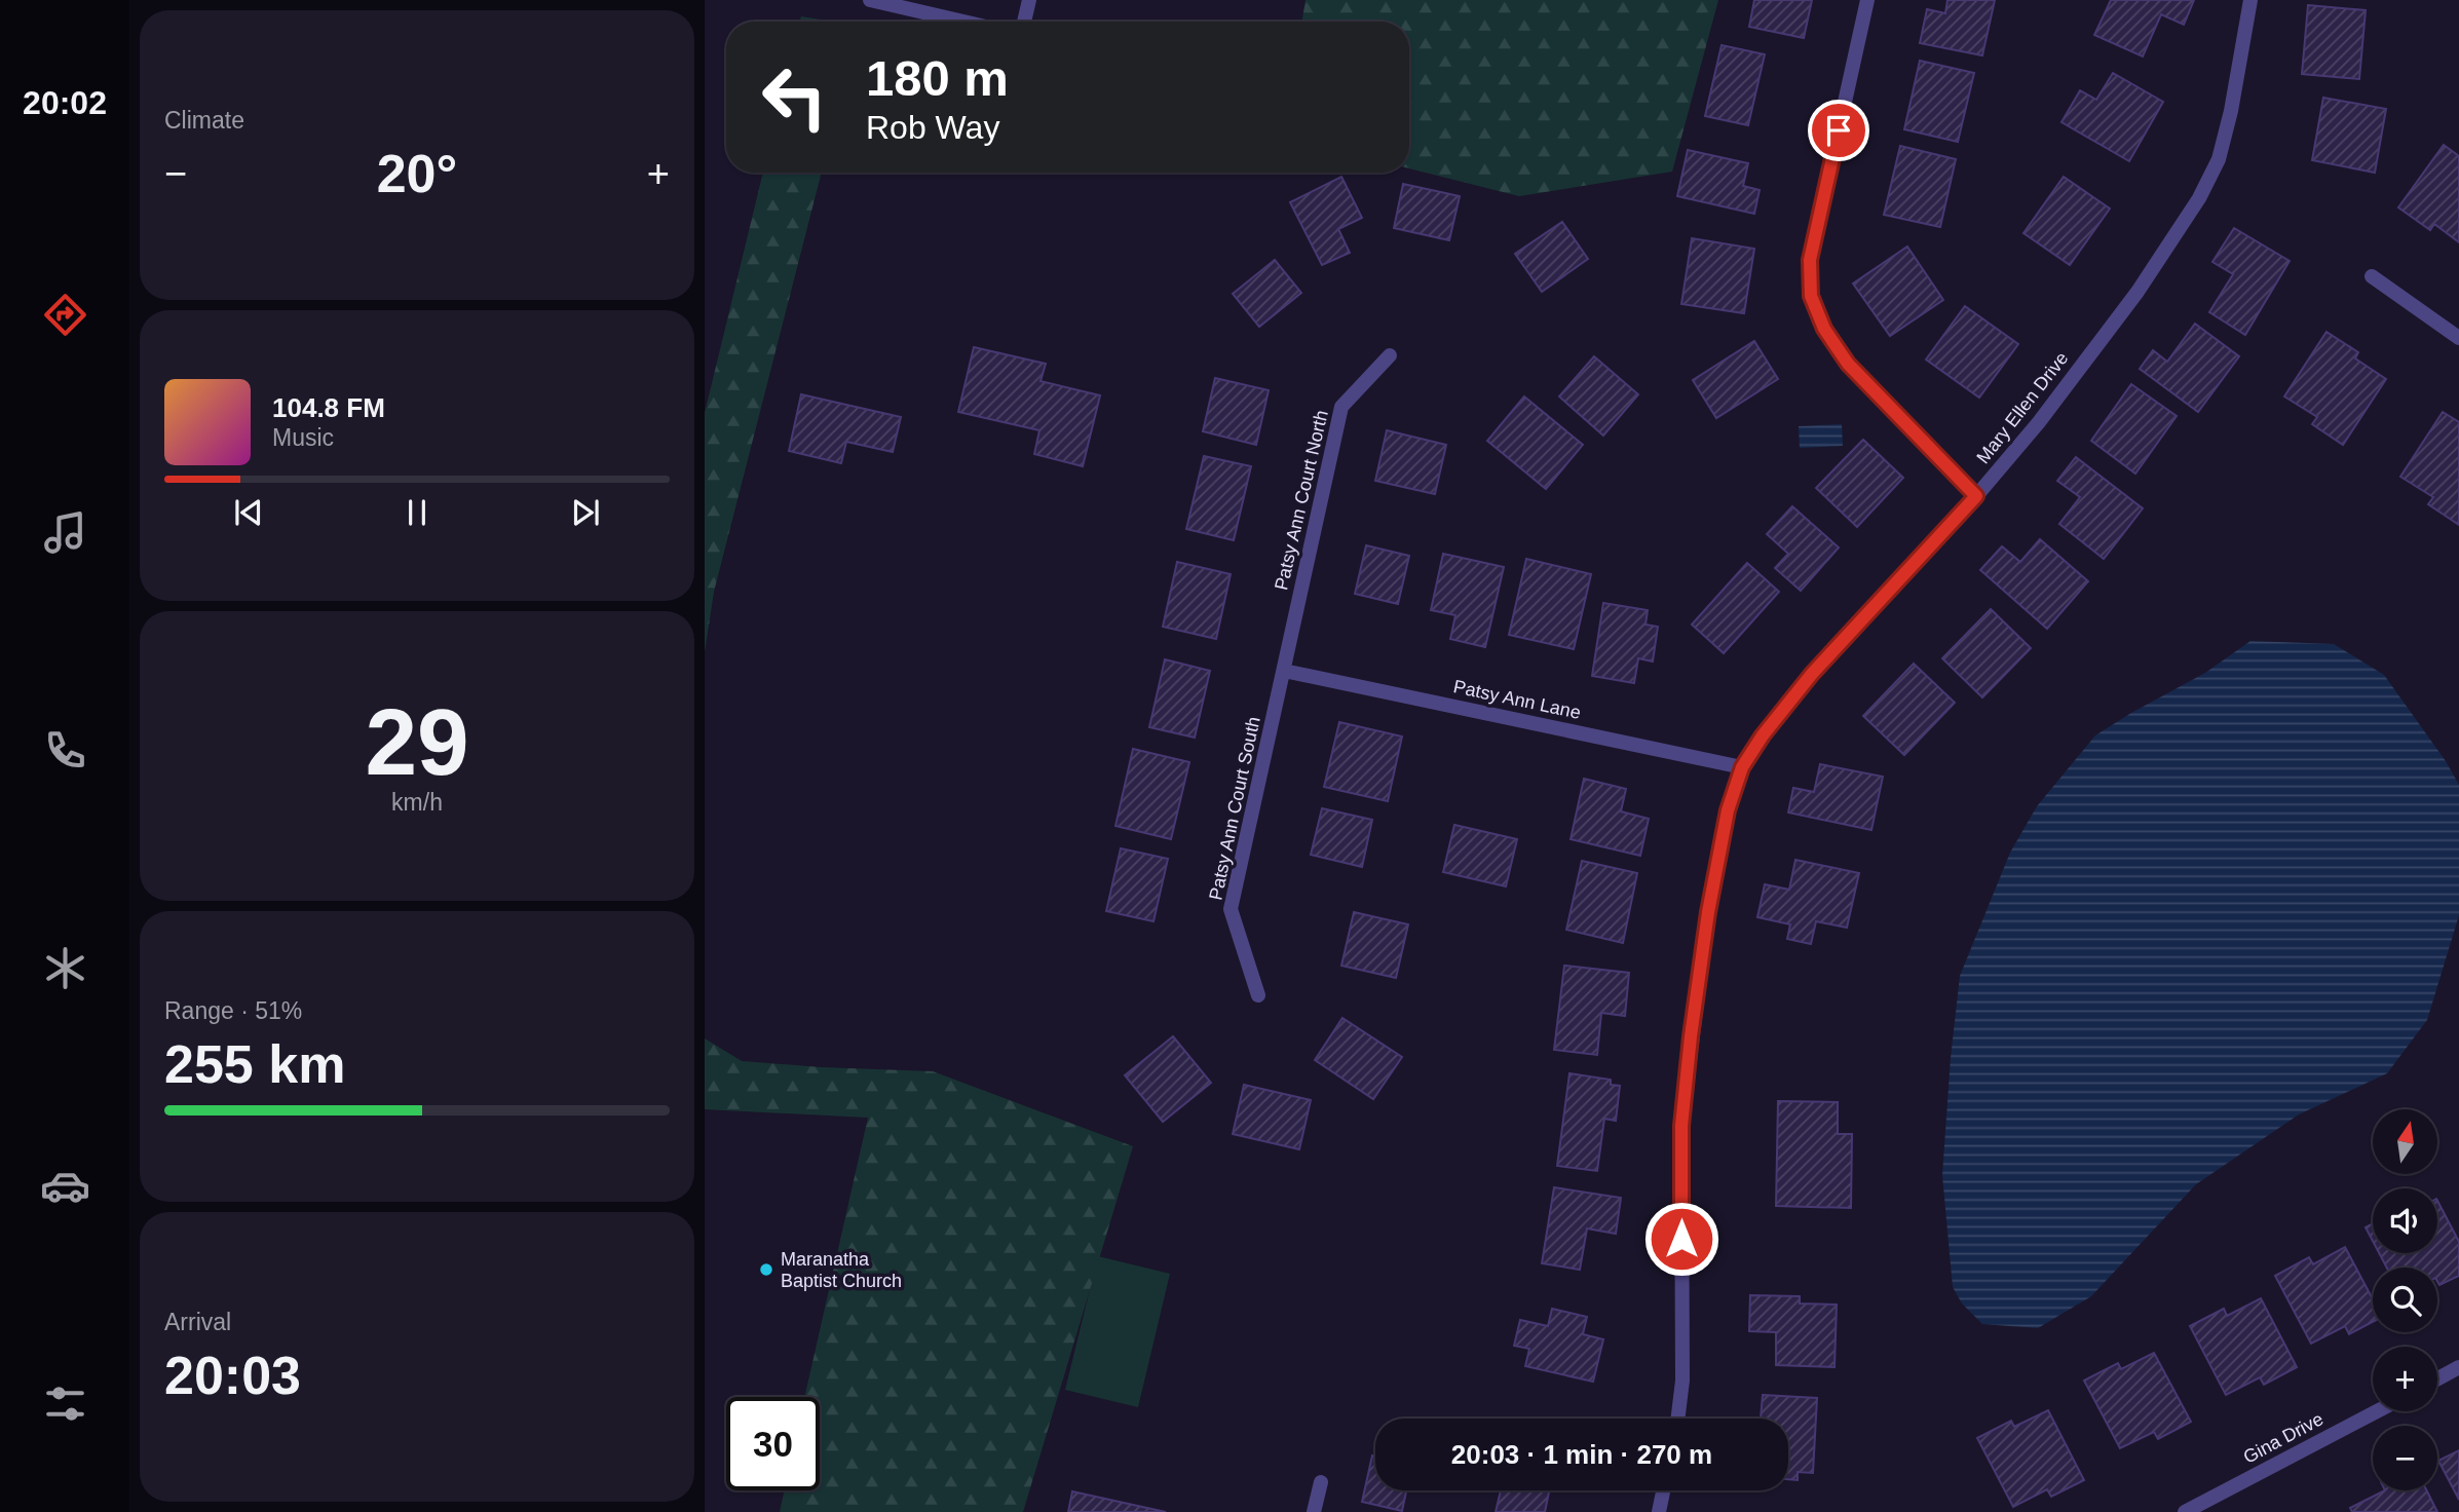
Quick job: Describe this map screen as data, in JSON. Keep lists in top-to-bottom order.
{
  "streets": {
    "street": [
      "Mary Ellen Drive",
      "Patsy Ann Court North",
      "Patsy Ann Lane",
      "Patsy Ann Court South",
      "Gina Drive"
    ]
  },
  "crossings": [
    ["Mary Ellen Drive", "Patsy Ann Lane"],
    ["Patsy Ann Court North", "Patsy Ann Lane"],
    ["Patsy Ann Court North", "Patsy Ann Court South"],
    ["Patsy Ann Lane", "Patsy Ann Court South"]
  ],
  "places": ["Maranatha Baptist Church"],
  "north": "top",
  "page": {
    "tabs": "20:02",
    "tile": [
      "Climate",
      ["29", "km/h"],
      ["Range · 51%", "255 km"],
      ["Arrival", "20:03"]
    ],
    "turn": ["180 m", "Rob Way"],
    "heat": ["−", "20°", "+"],
    "song": ["104.8 FM", "Music"],
    "map_buttons": ["+", "−"],
    "limit": "30",
    "trip": "20:03 · 1 min · 270 m"
  }
}
